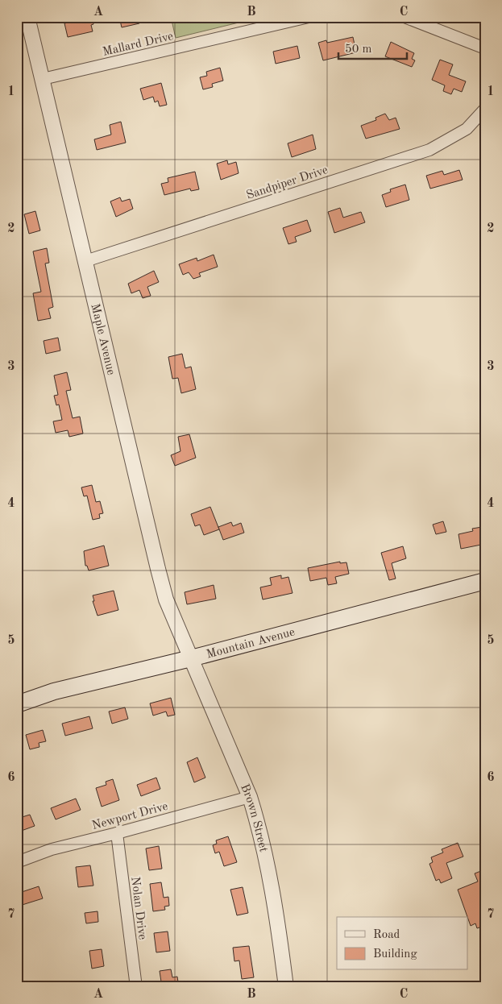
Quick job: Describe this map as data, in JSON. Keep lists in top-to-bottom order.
{
  "streets": {
    "main road": ["Mountain Avenue"],
    "street": [
      "Mallard Drive",
      "Sandpiper Drive",
      "Maple Avenue",
      "Newport Drive",
      "Brown Street",
      "Nolan Drive"
    ]
  },
  "crossings": [
    ["Mallard Drive", "Maple Avenue"],
    ["Sandpiper Drive", "Maple Avenue"],
    ["Maple Avenue", "Mountain Avenue"],
    ["Maple Avenue", "Brown Street"],
    ["Mountain Avenue", "Brown Street"],
    ["Newport Drive", "Brown Street"],
    ["Newport Drive", "Nolan Drive"]
  ],
  "legend": ["Road", "Building"],
  "scale_bar": "50 m",
  "grid": {
    "columns": ["A", "B", "C"],
    "rows": [
      "1",
      "2",
      "3",
      "4",
      "5",
      "6",
      "7"
    ]
  }
}
